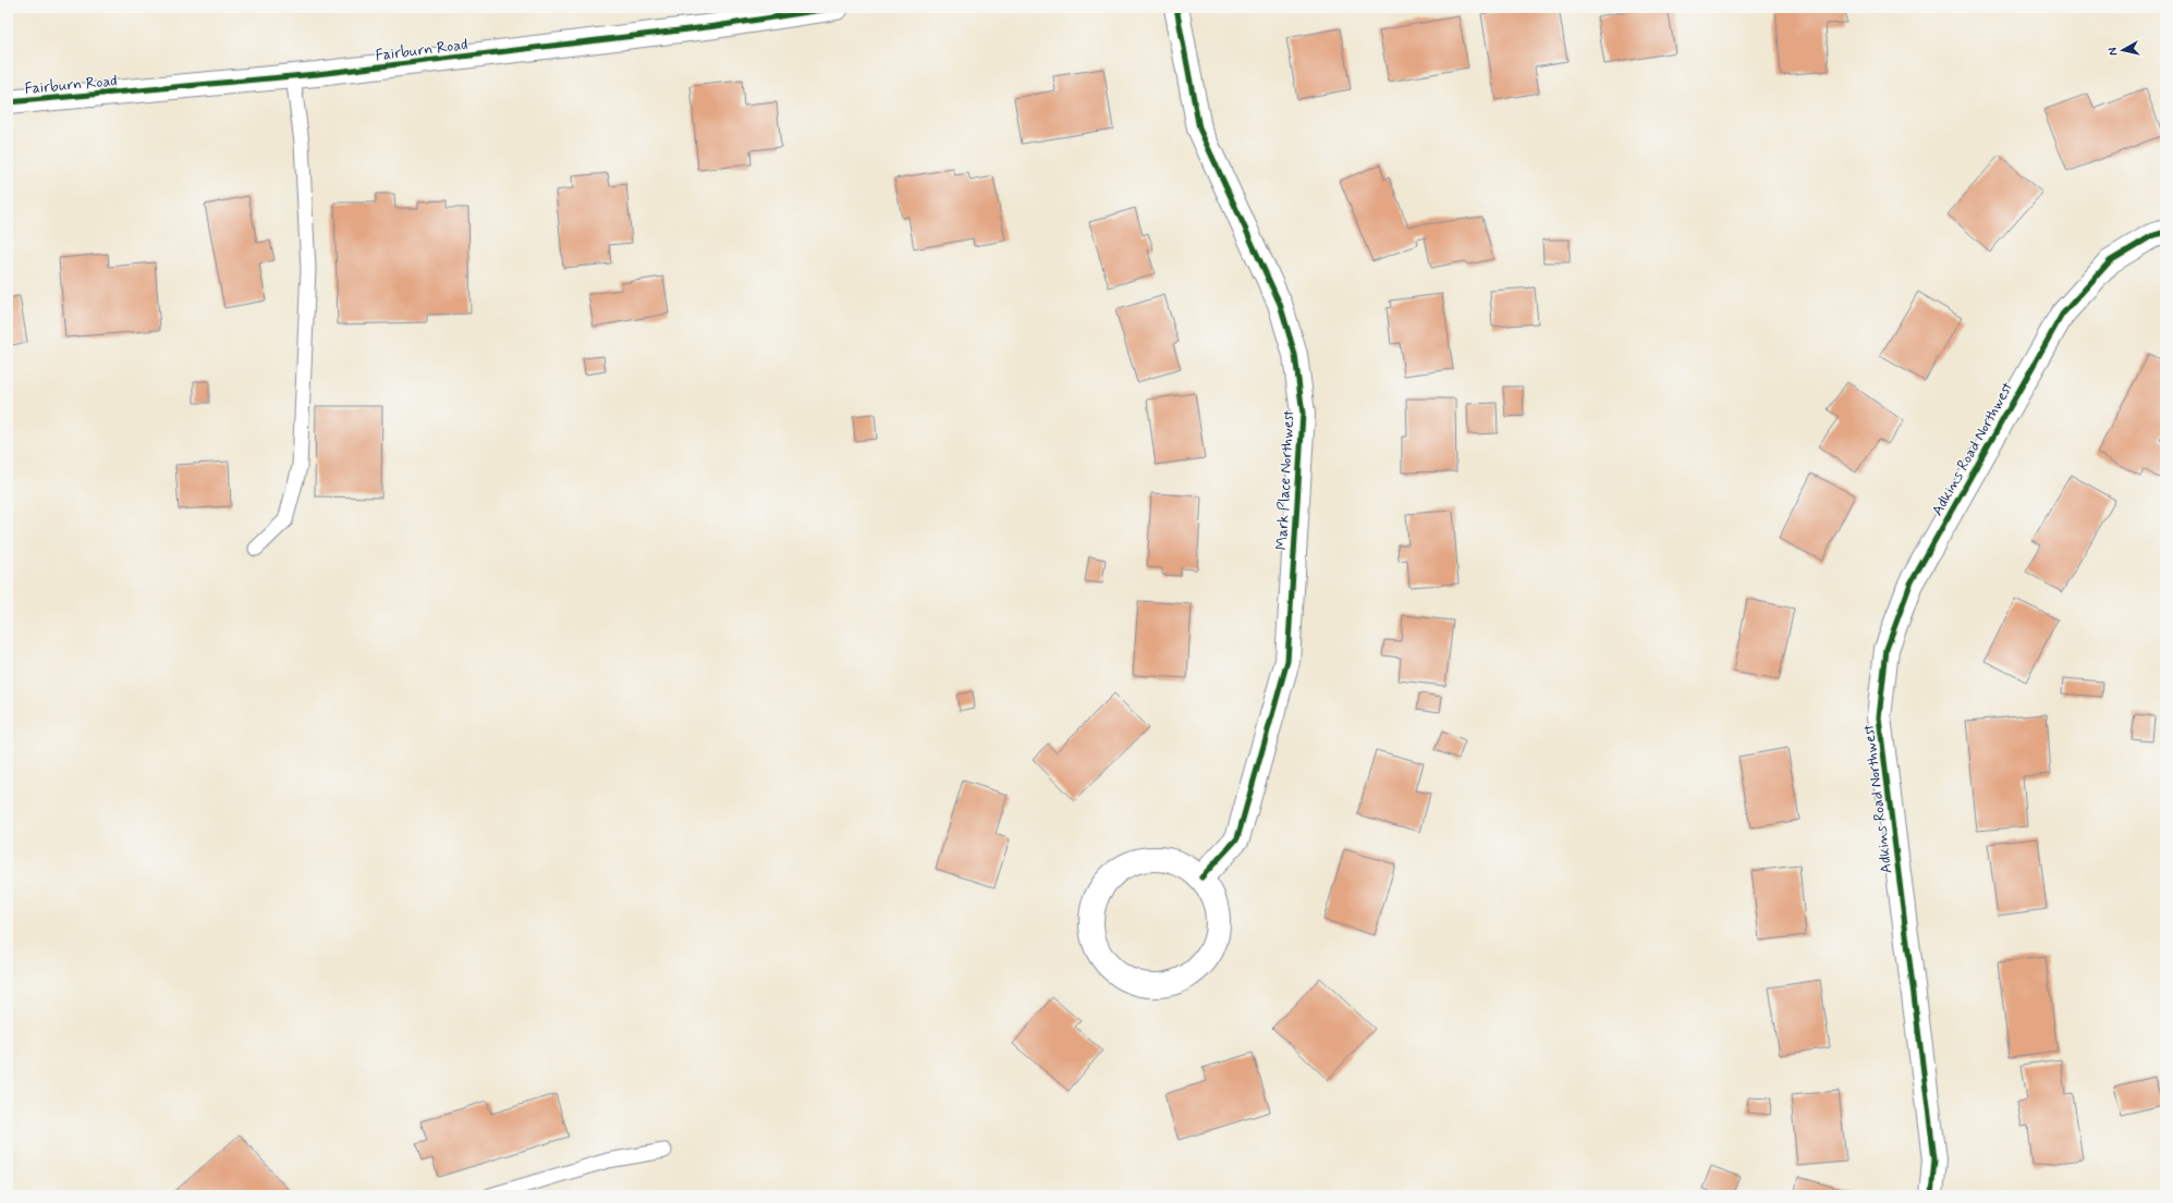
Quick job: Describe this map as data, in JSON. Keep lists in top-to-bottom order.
{
  "streets": {
    "street": ["Fairburn Road", "Adkins Road Northwest", "Mark Place Northwest"]
  },
  "north": "left"
}
